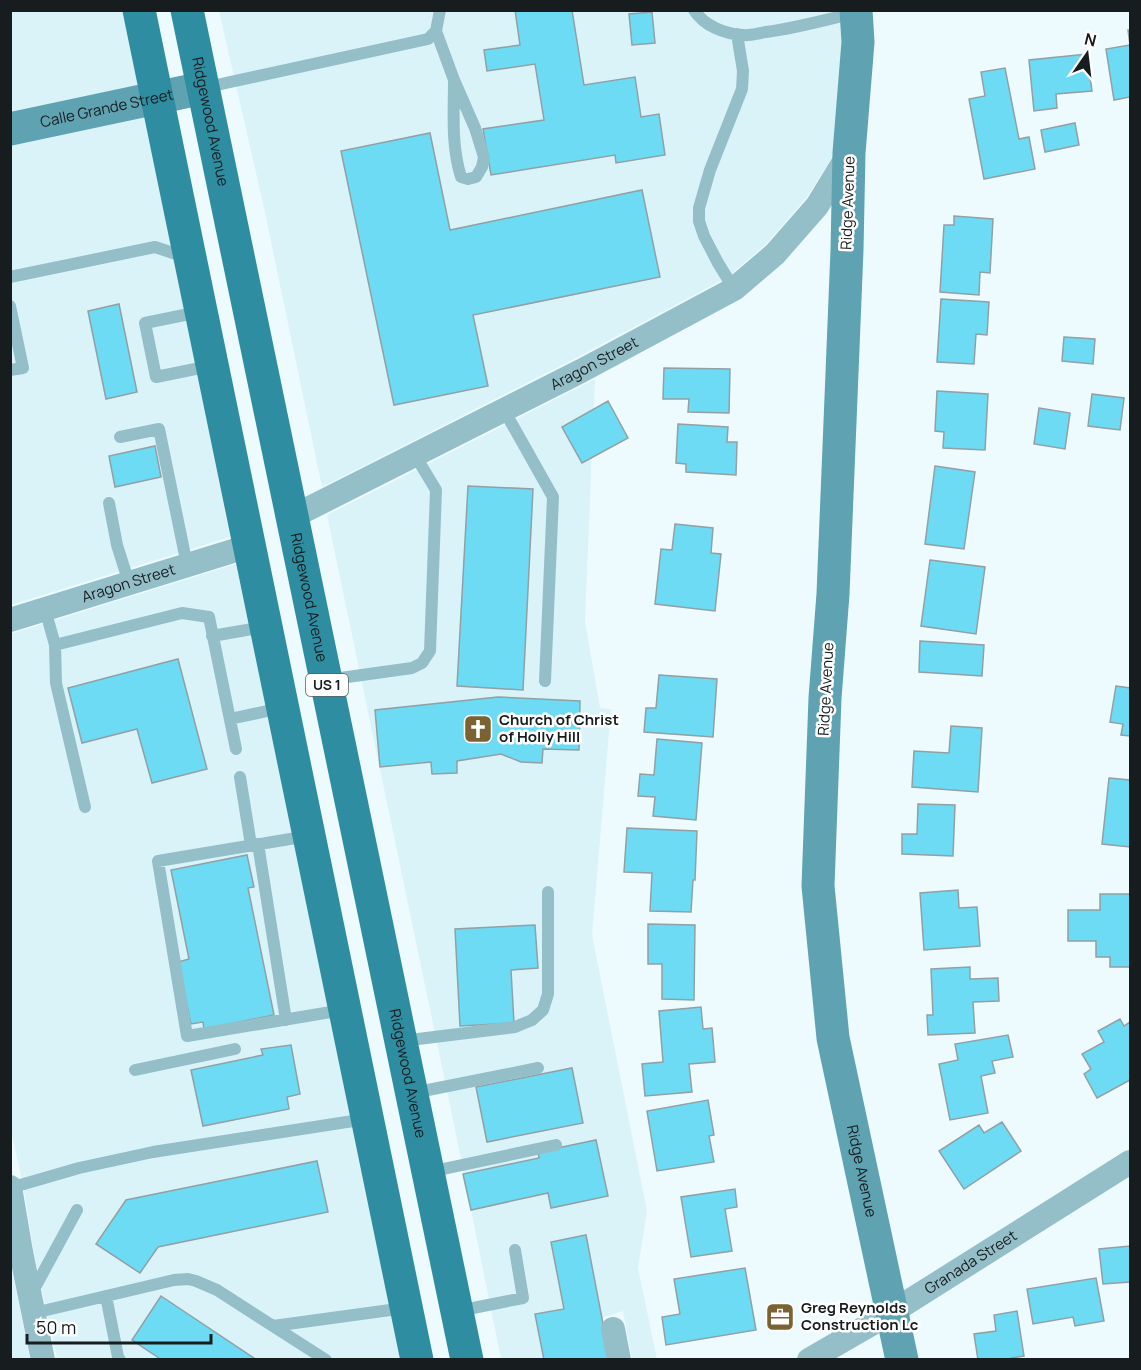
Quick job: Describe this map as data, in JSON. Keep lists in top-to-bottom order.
{
  "streets": {
    "main road": ["Ridgewood Avenue", "US 1"],
    "street": [
      "Calle Grande Street",
      "Ridge Avenue",
      "Aragon Street",
      "Granada Street"
    ]
  },
  "crossings": [
    ["Calle Grande Street", "Ridgewood Avenue"],
    ["Ridgewood Avenue", "Aragon Street"],
    ["Ridge Avenue", "Aragon Street"],
    ["Ridge Avenue", "Granada Street"]
  ],
  "places": {
    "church": ["Church of Christ of Holly Hill"],
    "office": ["Greg Reynolds Construction Lc"]
  },
  "scale_bar": "50 m",
  "north": "top"
}
